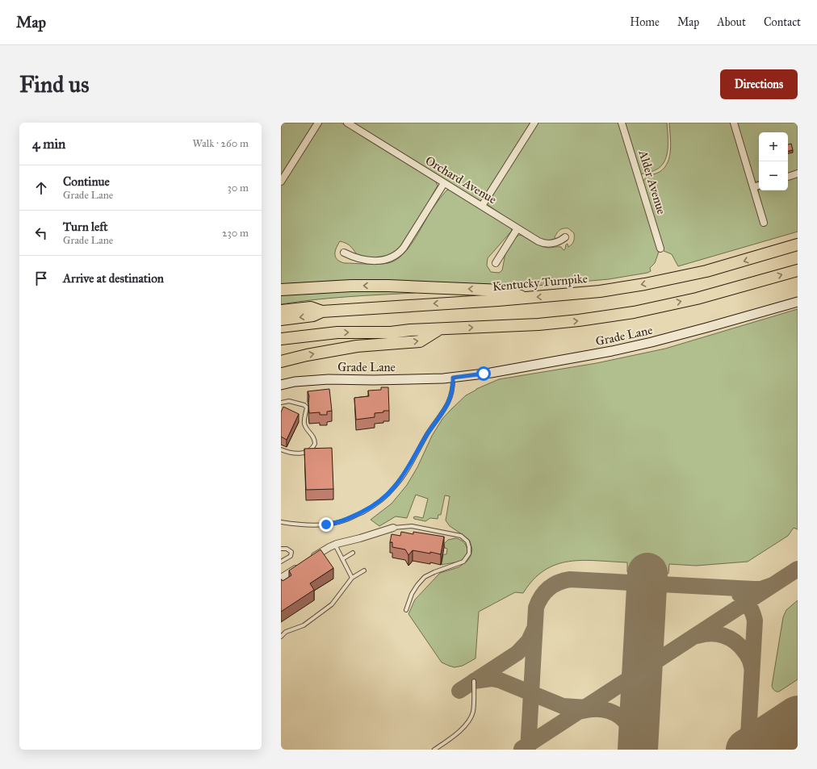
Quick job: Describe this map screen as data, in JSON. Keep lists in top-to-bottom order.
{
  "streets": {
    "highway": ["Kentucky Turnpike"],
    "main road": ["Grade Lane"],
    "street": ["Orchard Avenue", "Alder Avenue"]
  },
  "page": {
    "header": "Map",
    "nav": [
      "Home",
      "Map",
      "About",
      "Contact"
    ],
    "buttons": "Directions",
    "title": "Find us",
    "heading": ["4 min", "Walk · 260 m"],
    "map_buttons": ["+", "−"],
    "list": [
      ["Continue", "Grade Lane", "30 m"],
      ["Turn left", "Grade Lane", "230 m"],
      "Arrive at destination"
    ]
  }
}
